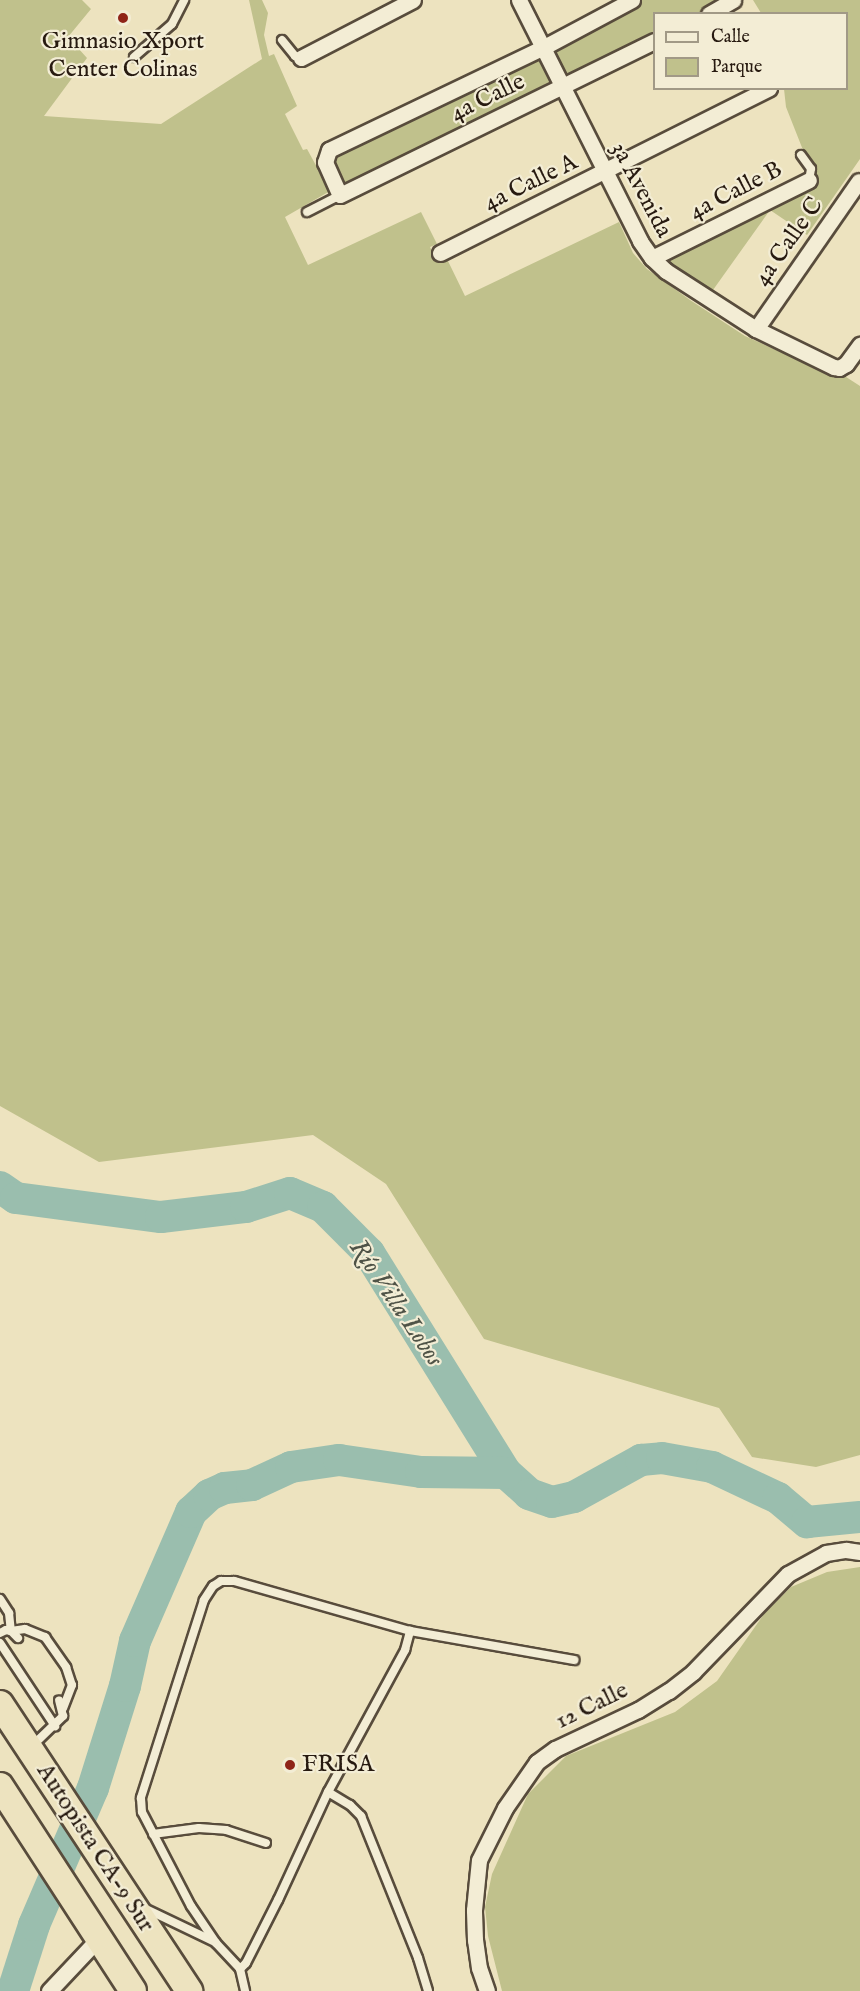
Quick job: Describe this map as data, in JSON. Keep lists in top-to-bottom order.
{
  "streets": {
    "highway": ["Autopista CA-9 Sur"],
    "street": [
      "4a Calle",
      "4a Calle A",
      "3a Avenida",
      "4a Calle B",
      "4a Calle C",
      "12 Calle"
    ]
  },
  "crossings": [
    ["4a Calle", "3a Avenida"],
    ["4a Calle A", "3a Avenida"],
    ["3a Avenida", "4a Calle B"],
    ["3a Avenida", "4a Calle C"]
  ],
  "water": ["Río Villa Lobos"],
  "places": ["Gimnasio Xport Center Colinas", "FRISA"],
  "legend": ["Calle", "Parque"]
}
